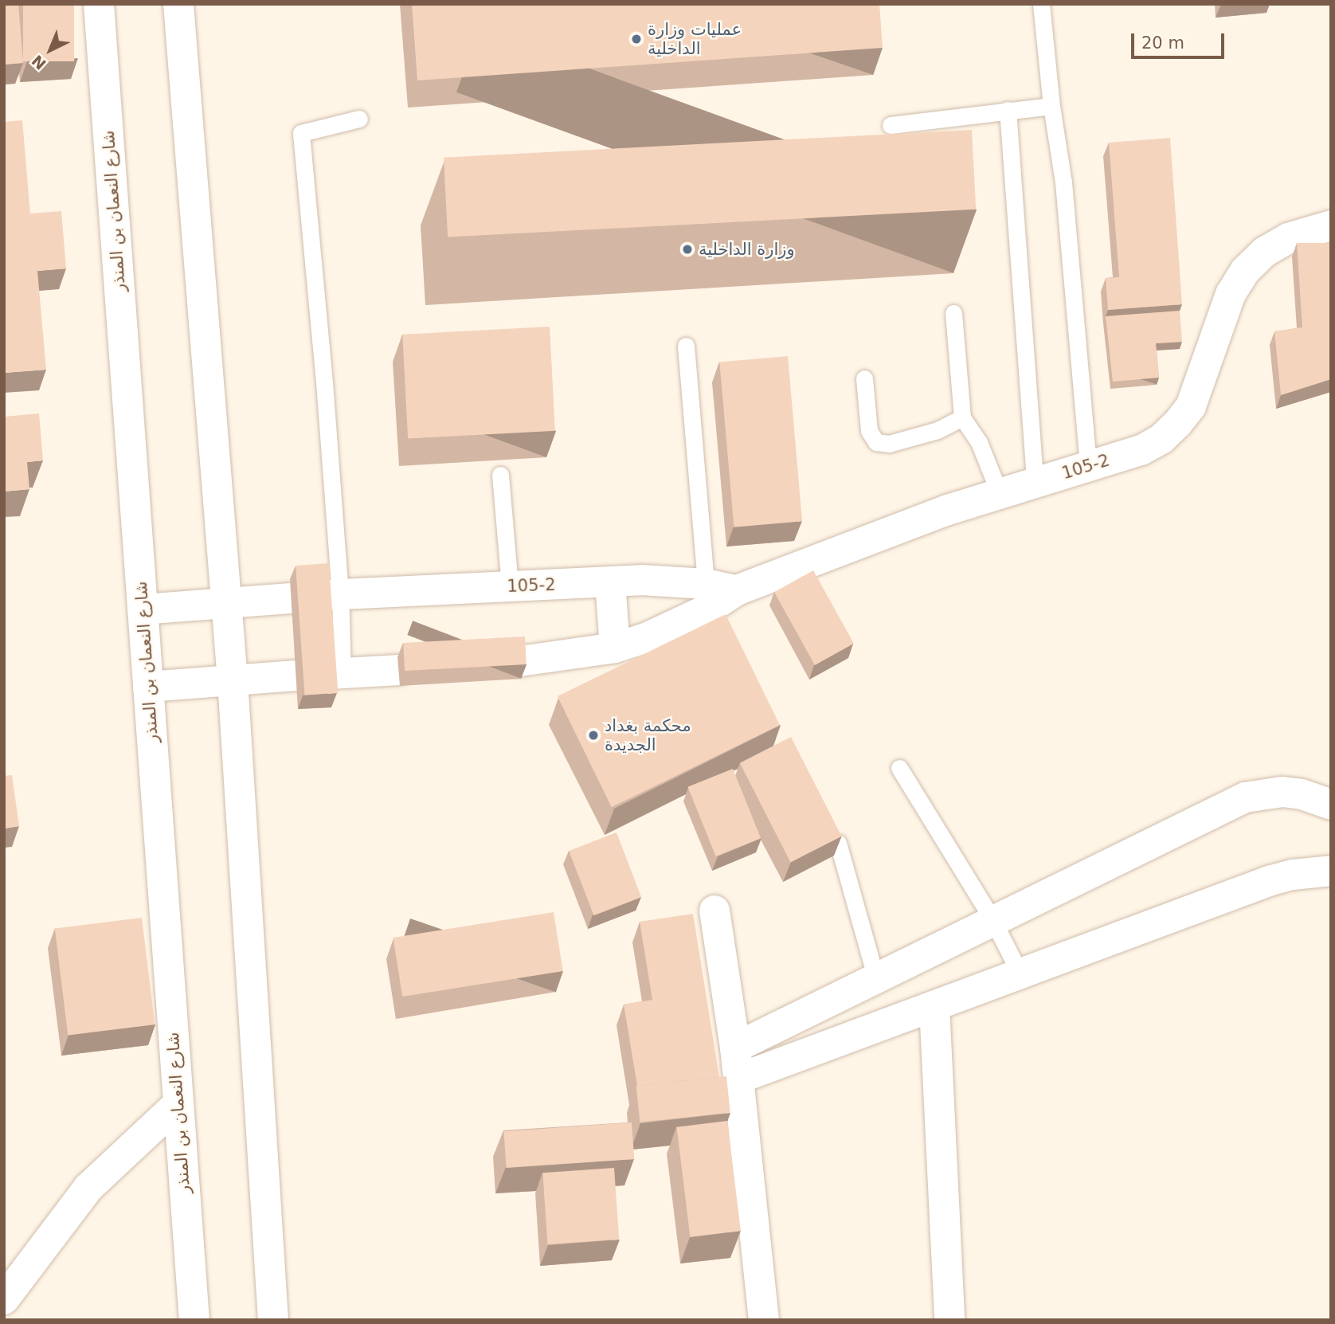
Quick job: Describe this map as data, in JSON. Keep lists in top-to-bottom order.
{
  "streets": {
    "street": ["شارع النعمان بن المنذر", "105-2"]
  },
  "places": ["عمليات وزارة الداخلية", "وزارة الداخلية", "محكمة بغداد الجديدة"],
  "scale_bar": "20 m",
  "north": "bottom left"
}
